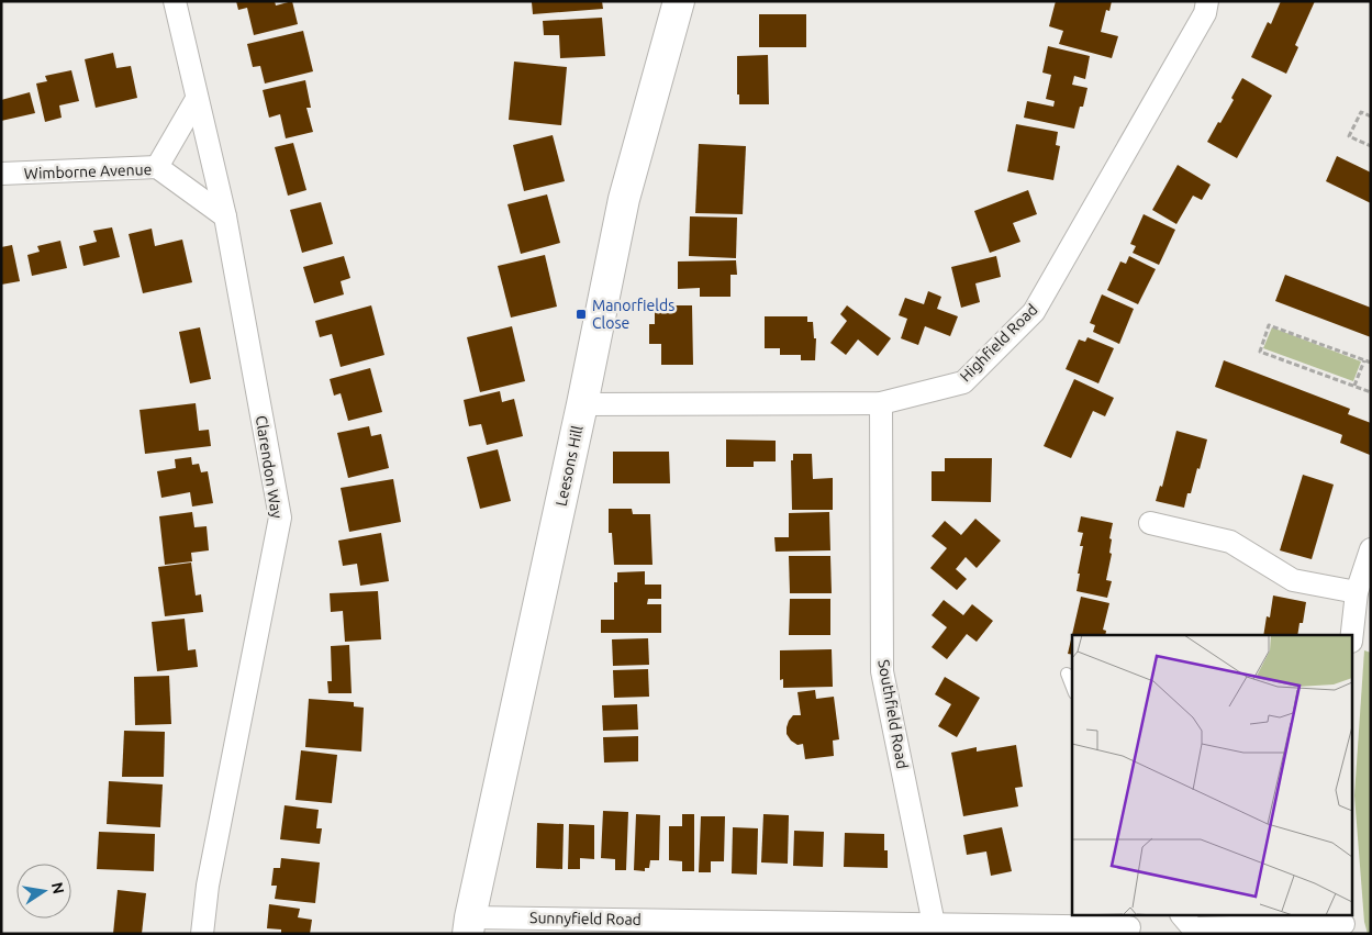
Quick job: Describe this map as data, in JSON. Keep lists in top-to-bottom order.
{
  "streets": {
    "street": [
      "Wimborne Avenue",
      "Highfield Road",
      "Leesons Hill",
      "Clarendon Way",
      "Southfield Road",
      "Sunnyfield Road"
    ]
  },
  "crossings": [
    ["Wimborne Avenue", "Clarendon Way"],
    ["Highfield Road", "Leesons Hill"],
    ["Highfield Road", "Southfield Road"],
    ["Leesons Hill", "Sunnyfield Road"],
    ["Southfield Road", "Sunnyfield Road"]
  ],
  "places": {
    "transit": ["Manorfields Close"]
  },
  "north": "right"
}
